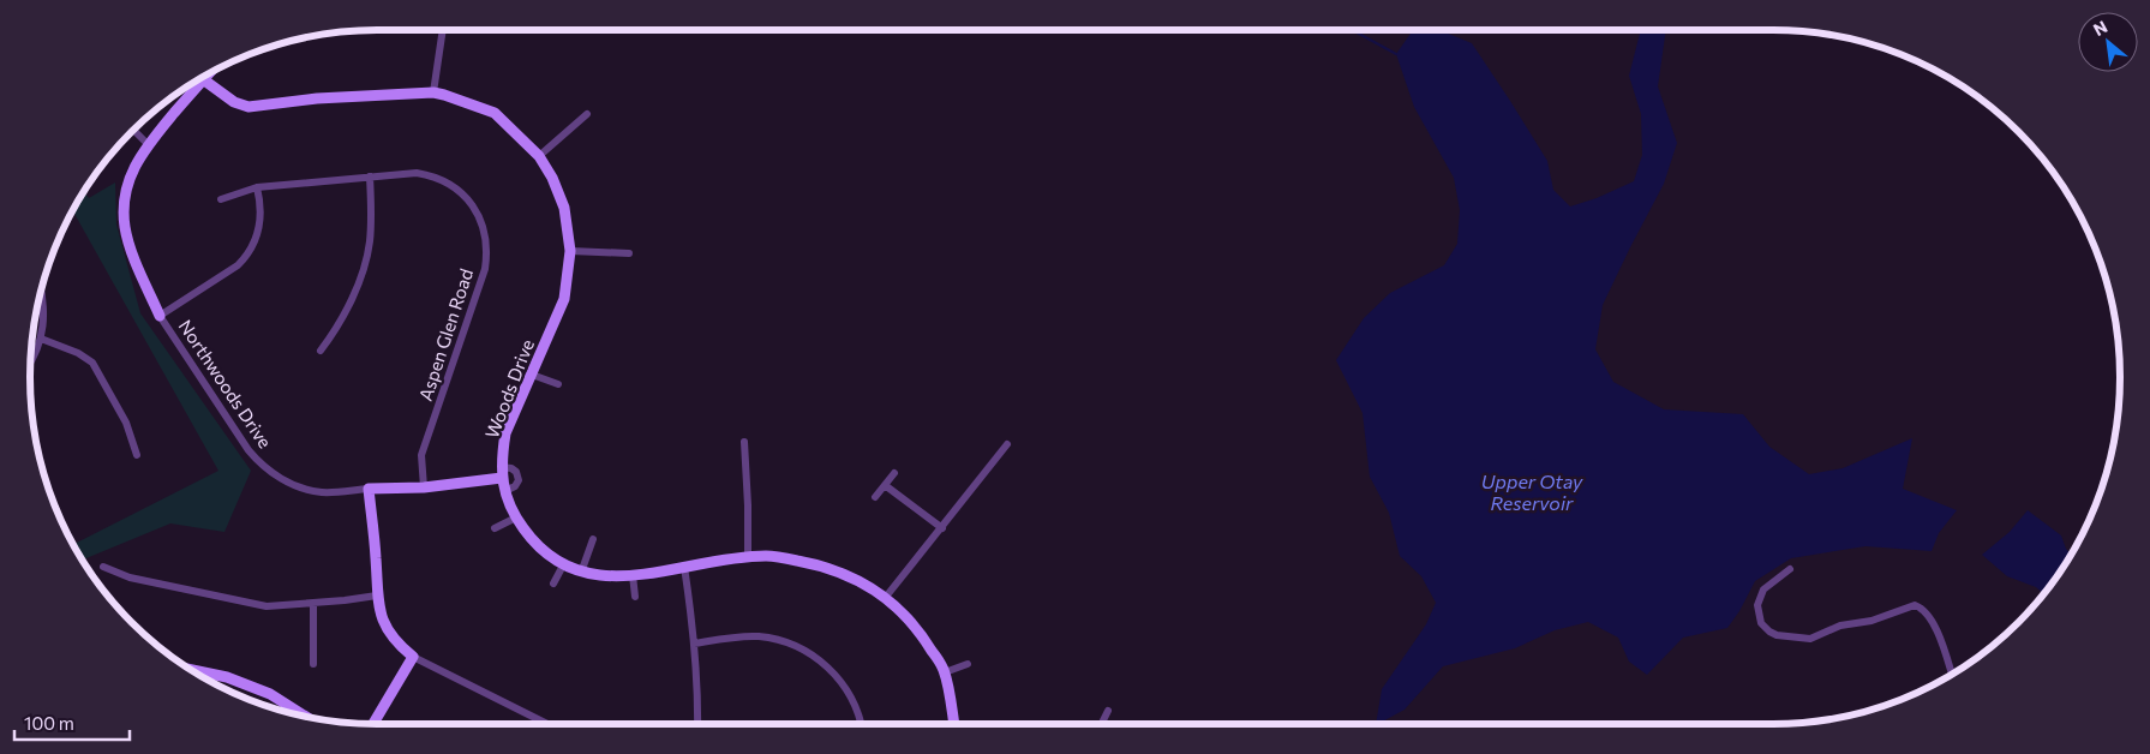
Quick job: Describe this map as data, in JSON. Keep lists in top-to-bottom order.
{
  "streets": {
    "street": ["Aspen Glen Road", "Northwoods Drive", "Woods Drive"]
  },
  "water": ["Upper Otay Reservoir"],
  "scale_bar": "100 m",
  "north": "top left"
}
